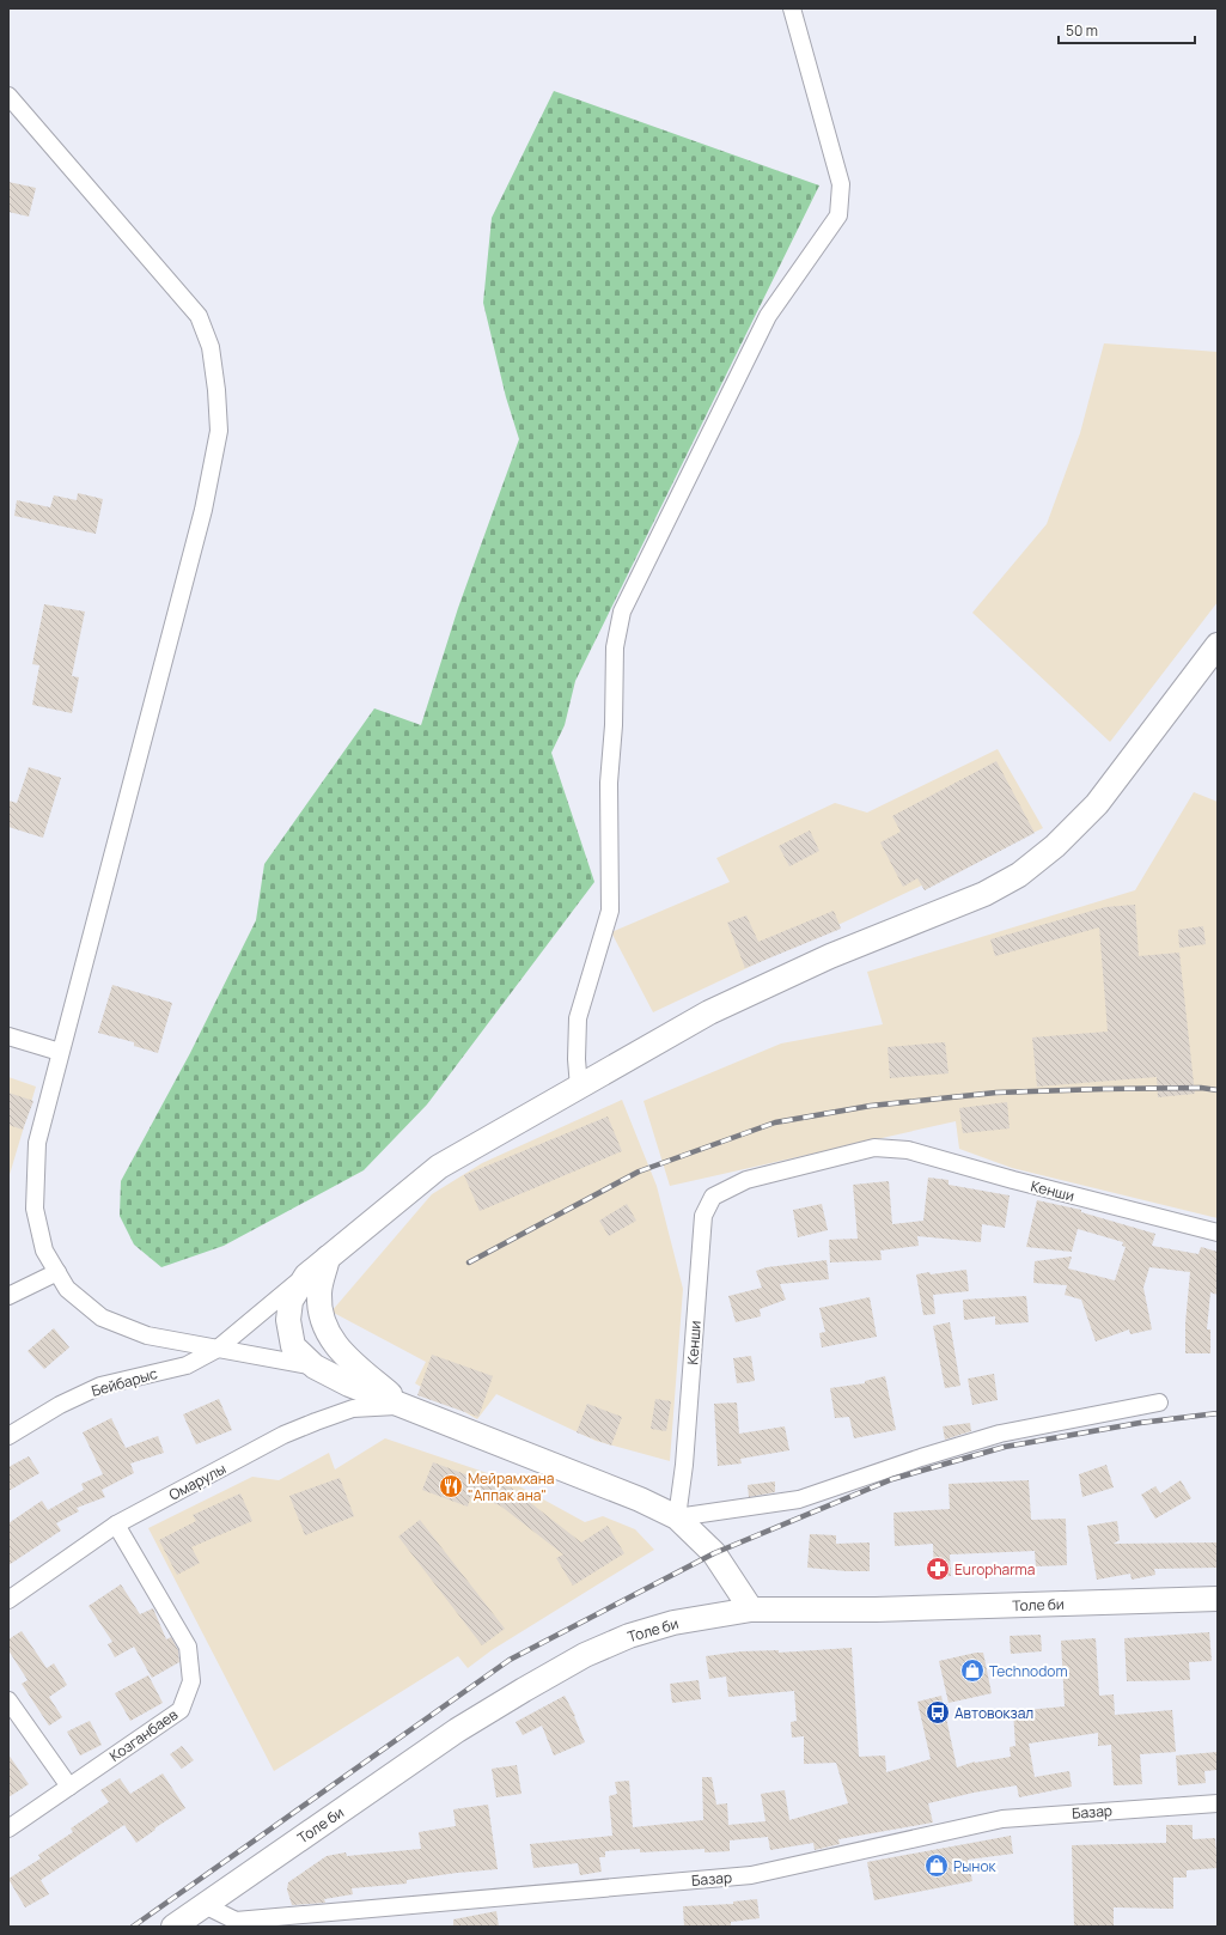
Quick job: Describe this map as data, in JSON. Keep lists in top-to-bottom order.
{
  "streets": {
    "main road": ["Толе би"],
    "street": [
      "Кенши",
      "Бейбарыс",
      "Омарулы",
      "Козганбаев",
      "Базар"
    ]
  },
  "crossings": [
    ["Омарулы", "Козганбаев"],
    ["Толе би", "Базар"]
  ],
  "places": {
    "restaurant": ["Мейрамхана \"Аппак ана\""],
    "pharmacy": ["Europharma"],
    "shop": ["Technodom", "Рынок"],
    "bus stop": ["Автовокзал"]
  },
  "scale_bar": "50 m"
}
